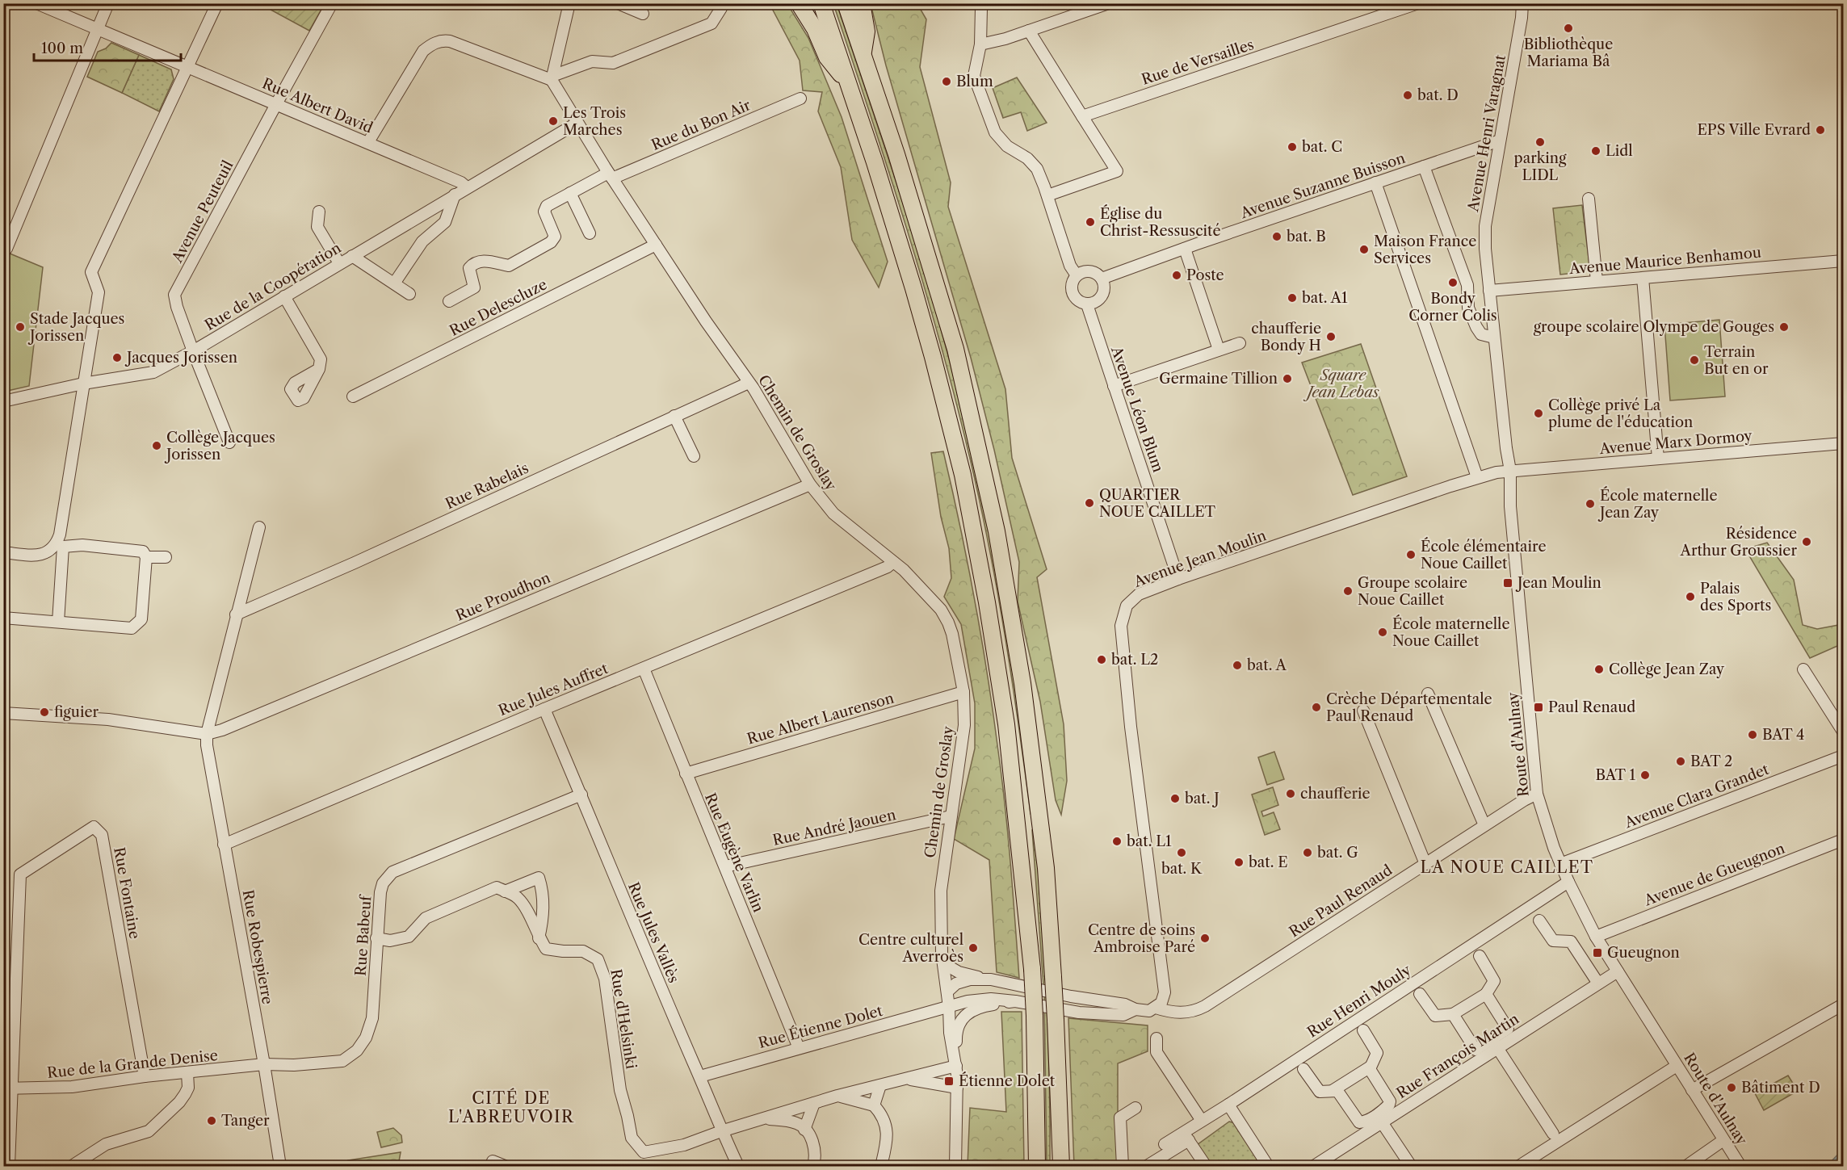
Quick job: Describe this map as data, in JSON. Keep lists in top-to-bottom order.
{
  "streets": {
    "street": [
      "Rue de Versailles",
      "Rue Albert David",
      "Rue du Bon Air",
      "Avenue Henri Varagnat",
      "Avenue Suzanne Buisson",
      "Avenue Peuteuil",
      "Avenue Maurice Benhamou",
      "Rue de la Coopération",
      "Rue Delescluze",
      "Avenue Léon Blum",
      "Chemin de Groslay",
      "Avenue Marx Dormoy",
      "Rue Rabelais",
      "Avenue Jean Moulin",
      "Rue Proudhon",
      "Rue Jules Auffret",
      "Rue Albert Laurenson",
      "Route d'Aulnay",
      "Avenue Clara Grandet",
      "Rue André Jaouen",
      "Rue Eugène Varlin",
      "Avenue de Gueugnon",
      "Rue Fontaine",
      "Rue Paul Renaud",
      "Rue Jules Vallès",
      "Rue Babeuf",
      "Rue Robespierre",
      "Rue Henri Mouly",
      "Rue d'Helsinki",
      "Rue Étienne Dolet",
      "Rue François Martin",
      "Rue de la Grande Denise"
    ]
  },
  "crossings": [
    ["Rue Albert David", "Avenue Peuteuil"],
    ["Rue Albert David", "Rue de la Coopération"],
    ["Rue du Bon Air", "Chemin de Groslay"],
    ["Avenue Henri Varagnat", "Avenue Suzanne Buisson"],
    ["Avenue Henri Varagnat", "Avenue Maurice Benhamou"],
    ["Avenue Henri Varagnat", "Avenue Marx Dormoy"],
    ["Avenue Henri Varagnat", "Avenue Jean Moulin"],
    ["Avenue Henri Varagnat", "Route d'Aulnay"],
    ["Avenue Suzanne Buisson", "Avenue Léon Blum"],
    ["Avenue Peuteuil", "Rue de la Coopération"],
    ["Rue Delescluze", "Chemin de Groslay"],
    ["Avenue Léon Blum", "Avenue Jean Moulin"],
    ["Chemin de Groslay", "Rue Rabelais"],
    ["Chemin de Groslay", "Rue Proudhon"],
    ["Chemin de Groslay", "Rue Jules Auffret"],
    ["Chemin de Groslay", "Rue Albert Laurenson"],
    ["Chemin de Groslay", "Rue André Jaouen"],
    ["Chemin de Groslay", "Rue Étienne Dolet"],
    ["Avenue Marx Dormoy", "Avenue Jean Moulin"],
    ["Avenue Marx Dormoy", "Route d'Aulnay"],
    ["Rue Rabelais", "Rue Robespierre"],
    ["Avenue Jean Moulin", "Route d'Aulnay"],
    ["Avenue Jean Moulin", "Rue Paul Renaud"],
    ["Rue Proudhon", "Rue Robespierre"],
    ["Rue Jules Auffret", "Rue Eugène Varlin"],
    ["Rue Jules Auffret", "Rue Jules Vallès"],
    ["Rue Jules Auffret", "Rue Robespierre"],
    ["Rue Albert Laurenson", "Rue Eugène Varlin"],
    ["Route d'Aulnay", "Avenue Clara Grandet"],
    ["Route d'Aulnay", "Avenue de Gueugnon"],
    ["Route d'Aulnay", "Rue Paul Renaud"],
    ["Route d'Aulnay", "Rue Henri Mouly"],
    ["Route d'Aulnay", "Rue François Martin"],
    ["Rue André Jaouen", "Rue Eugène Varlin"],
    ["Rue Eugène Varlin", "Rue Étienne Dolet"],
    ["Rue Fontaine", "Rue de la Grande Denise"],
    ["Rue Jules Vallès", "Rue Babeuf"],
    ["Rue Jules Vallès", "Rue d'Helsinki"],
    ["Rue Jules Vallès", "Rue Étienne Dolet"],
    ["Rue Babeuf", "Rue Robespierre"],
    ["Rue Babeuf", "Rue de la Grande Denise"],
    ["Rue Robespierre", "Rue de la Grande Denise"]
  ],
  "districts": ["LA NOUE CAILLET", "CITÉ DE L'ABREUVOIR"],
  "parks": ["Square Jean Lebas"],
  "places": {
    "other": [
      "Bibliothèque Mariama Bâ",
      "Blum",
      "bat. D",
      "Les Trois Marches",
      "EPS Ville Evrard",
      "parking LIDL",
      "bat. C",
      "Lidl",
      "Église du Christ-Ressuscité",
      "bat. B",
      "Maison France Services",
      "Poste",
      "Bondy Corner Colis",
      "bat. A1",
      "Stade Jacques Jorissen",
      "groupe scolaire Olympe de Gouges",
      "chaufferie Bondy H",
      "Jacques Jorissen",
      "Terrain But en or",
      "Germaine Tillion",
      "Collège privé La plume de l'éducation",
      "Collège Jacques Jorissen",
      "QUARTIER NOUE CAILLET",
      "École maternelle Jean Zay",
      "Résidence Arthur Groussier",
      "École élémentaire Noue Caillet",
      "Groupe scolaire Noue Caillet",
      "Palais des Sports",
      "École maternelle Noue Caillet",
      "bat. L2",
      "bat. A",
      "Collège Jean Zay",
      "Crèche Départementale Paul Renaud",
      "figuier",
      "BAT 4",
      "BAT 2",
      "BAT 1",
      "chaufferie",
      "bat. J",
      "bat. L1",
      "bat. K",
      "bat. G",
      "bat. E",
      "Centre de soins Ambroise Paré",
      "Centre culturel Averroès",
      "Bâtiment D",
      "Tanger"
    ],
    "transit": [
      "Jean Moulin",
      "Paul Renaud",
      "Gueugnon",
      "Étienne Dolet"
    ]
  },
  "scale_bar": "100 m"
}
